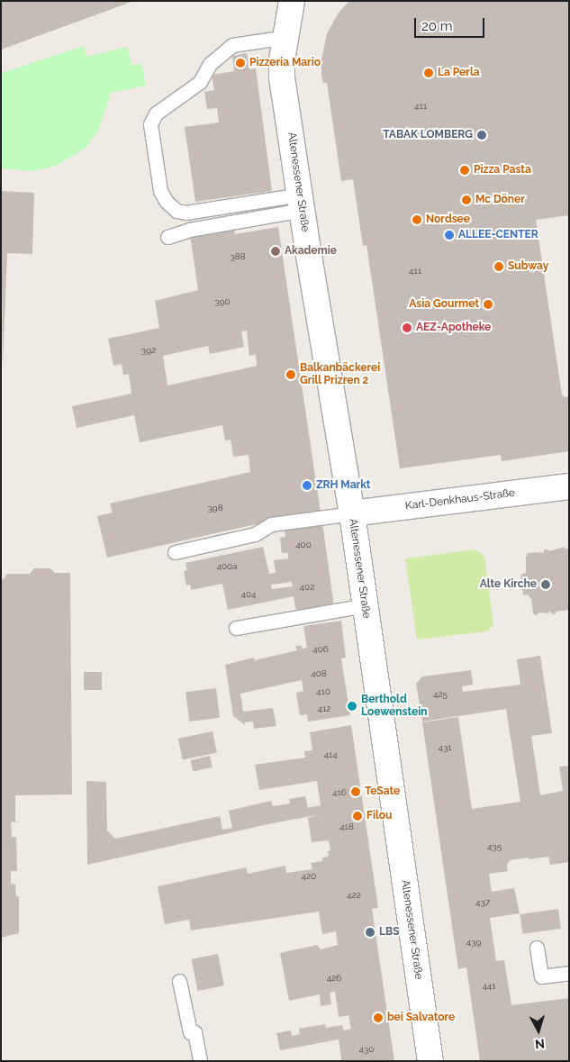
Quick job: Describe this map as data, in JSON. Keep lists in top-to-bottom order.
{
  "streets": {
    "street": ["Altenessener Straße", "Karl-Denkhaus-Straße"]
  },
  "crossings": [
    ["Altenessener Straße", "Karl-Denkhaus-Straße"]
  ],
  "places": [
    "Pizzeria Mario",
    "La Perla",
    "TABAK LOMBERG",
    "Pizza Pasta",
    "Mc Döner",
    "Nordsee",
    "ALLEE-CENTER",
    "Akademie",
    "Subway",
    "Asia Gourmet",
    "AEZ-Apotheke",
    "Balkanbäckerei Grill Prizren 2",
    "ZRH Markt",
    "Alte Kirche",
    "Berthold Loewenstein",
    "TeSate",
    "Filou",
    "LBS",
    "bei Salvatore"
  ],
  "house_numbers": [
    "411",
    "388",
    "411",
    "390",
    "392",
    "398",
    "400",
    "400a",
    "402",
    "404",
    "406",
    "408",
    "410",
    "425",
    "412",
    "431",
    "414",
    "416",
    "418",
    "435",
    "420",
    "422",
    "437",
    "439",
    "426",
    "441",
    "430"
  ],
  "scale_bar": "20 m",
  "north": "bottom"
}
